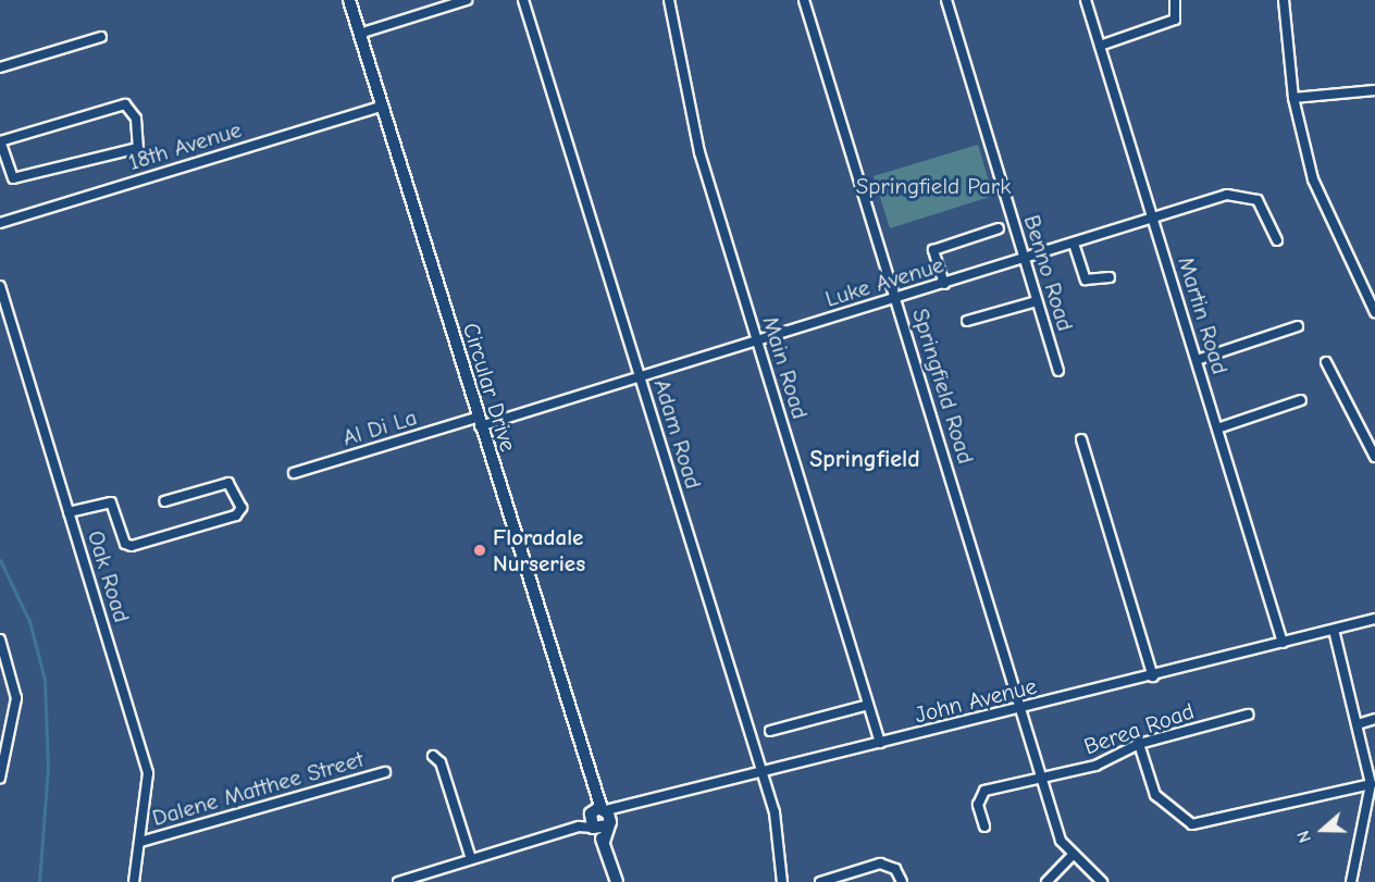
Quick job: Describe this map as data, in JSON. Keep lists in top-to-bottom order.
{
  "streets": {
    "street": [
      "18th Avenue",
      "Benno Road",
      "Luke Avenue",
      "Martin Road",
      "Main Road",
      "Springfield Road",
      "Circular Drive",
      "Al Di La",
      "Adam Road",
      "Oak Road",
      "John Avenue",
      "Berea Road",
      "Dalene Matthee Street"
    ]
  },
  "crossings": [
    ["18th Avenue", "Circular Drive"],
    ["Benno Road", "Luke Avenue"],
    ["Luke Avenue", "Martin Road"],
    ["Luke Avenue", "Main Road"],
    ["Luke Avenue", "Springfield Road"],
    ["Luke Avenue", "Circular Drive"],
    ["Luke Avenue", "Al Di La"],
    ["Luke Avenue", "Adam Road"],
    ["Martin Road", "John Avenue"],
    ["Main Road", "John Avenue"],
    ["Springfield Road", "John Avenue"],
    ["Springfield Road", "Berea Road"],
    ["Circular Drive", "Al Di La"],
    ["Circular Drive", "John Avenue"],
    ["Adam Road", "John Avenue"],
    ["Oak Road", "Dalene Matthee Street"]
  ],
  "districts": ["Springfield"],
  "parks": ["Springfield Park"],
  "places": ["Floradale Nurseries"],
  "north": "left"
}
